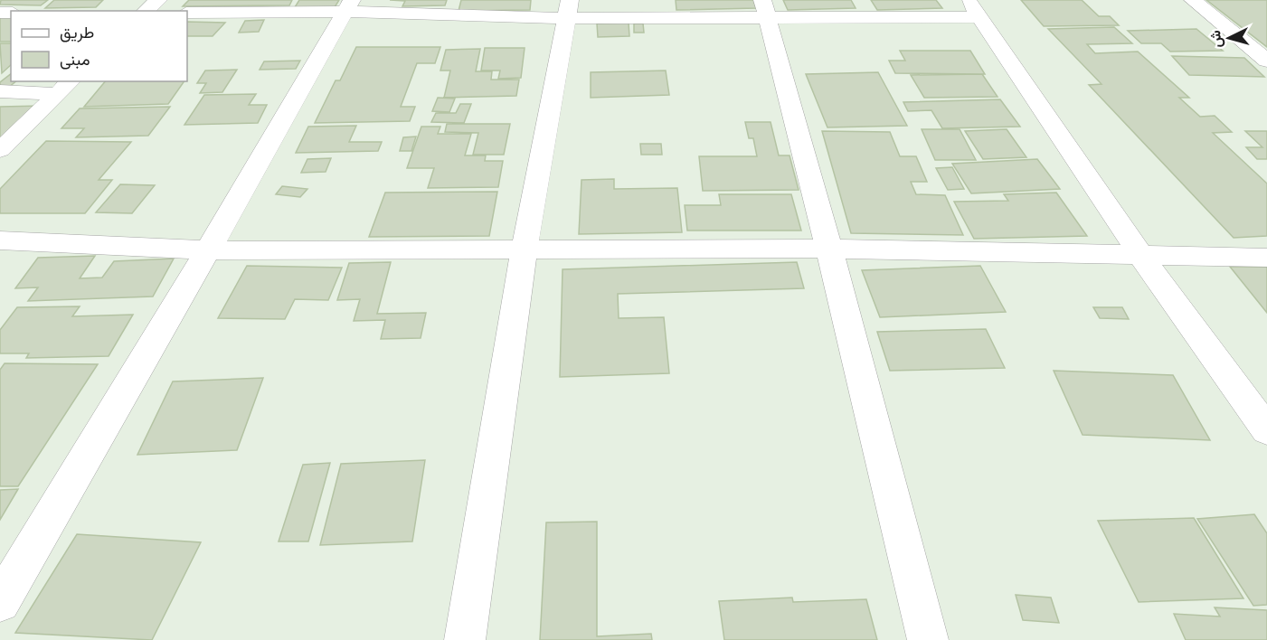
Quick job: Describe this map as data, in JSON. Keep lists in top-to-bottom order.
{
  "legend": ["طريق", "مبنى"],
  "north": "left"
}
